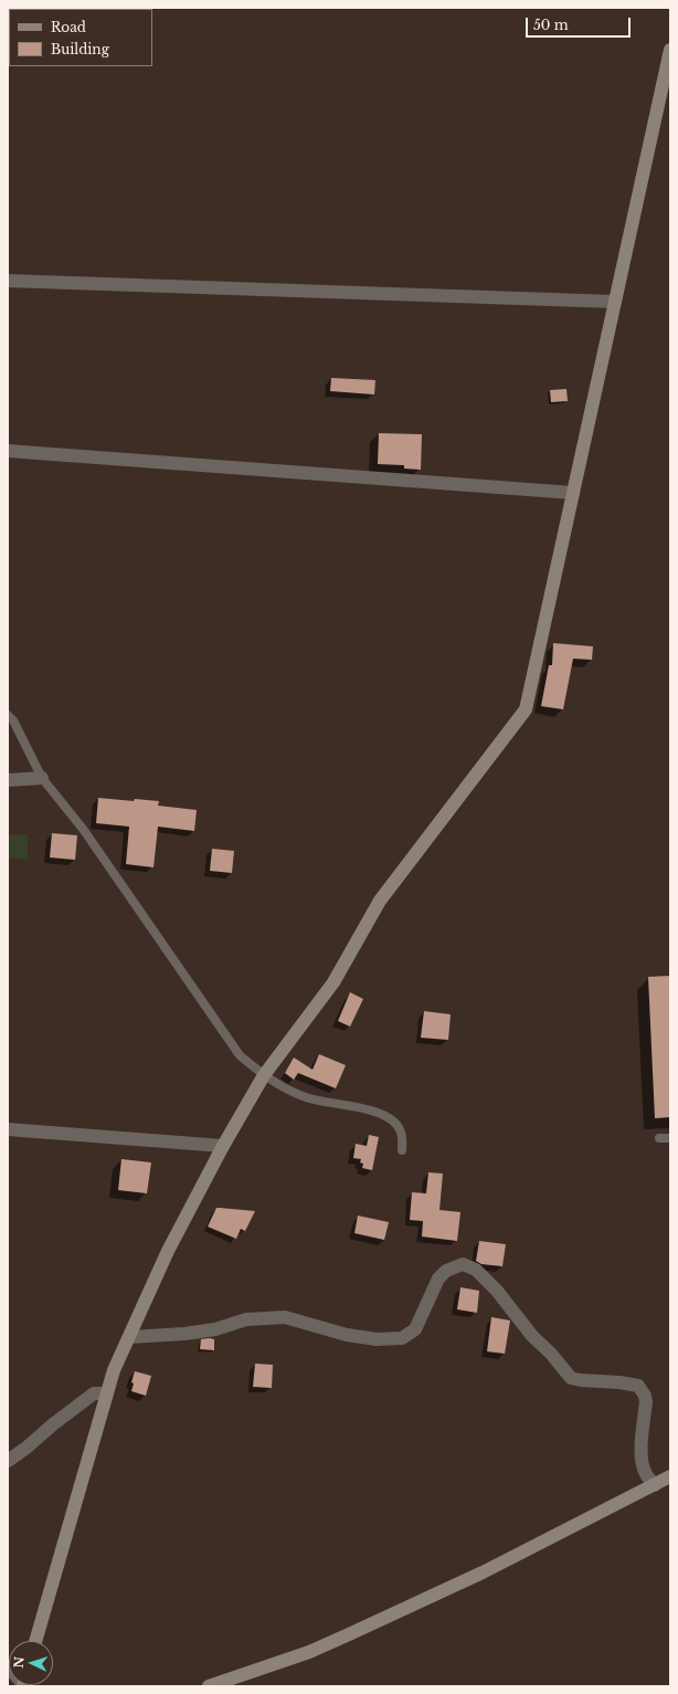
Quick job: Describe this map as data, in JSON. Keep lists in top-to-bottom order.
{
  "legend": ["Road", "Building"],
  "scale_bar": "50 m",
  "north": "left"
}
